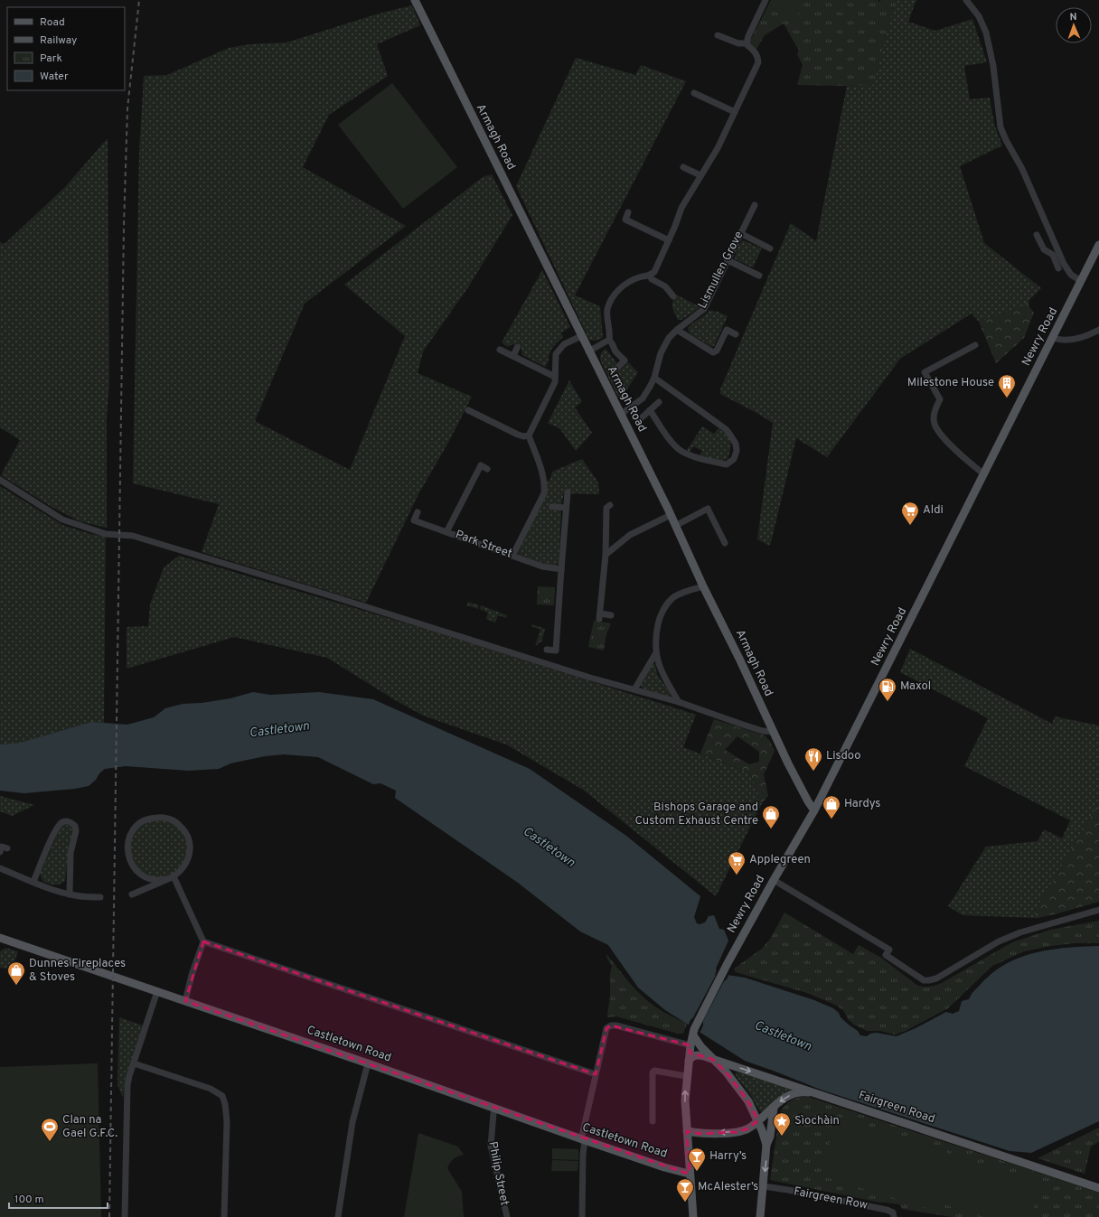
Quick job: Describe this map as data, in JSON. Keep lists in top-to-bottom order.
{
  "streets": {
    "main road": [
      "Armagh Road",
      "Newry Road",
      "Castletown Road",
      "Fairgreen Road"
    ],
    "street": [
      "Lismullen Grove",
      "Park Street",
      "Philip Street",
      "Fairgreen Row"
    ]
  },
  "crossings": [
    ["Armagh Road", "Lismullen Grove"],
    ["Armagh Road", "Newry Road"],
    ["Newry Road", "Castletown Road"],
    ["Newry Road", "Fairgreen Road"],
    ["Castletown Road", "Philip Street"]
  ],
  "water": ["Castletown"],
  "places": {
    "building": ["Milestone House"],
    "supermarket": ["Aldi", "Applegreen"],
    "fuel station": ["Maxol"],
    "restaurant": ["Lisdoo"],
    "shop": ["Hardys", "Bishops Garage and Custom Exhaust Centre", "Dunnes Fireplaces & Stoves"],
    "place": ["Sìochàin"],
    "sports": ["Clan na Gael G.F.C."],
    "bar": ["Harry’s", "McAlester’s"]
  },
  "legend": [
    "Road",
    "Railway",
    "Park",
    "Water"
  ],
  "scale_bar": "100 m",
  "north": "top"
}
